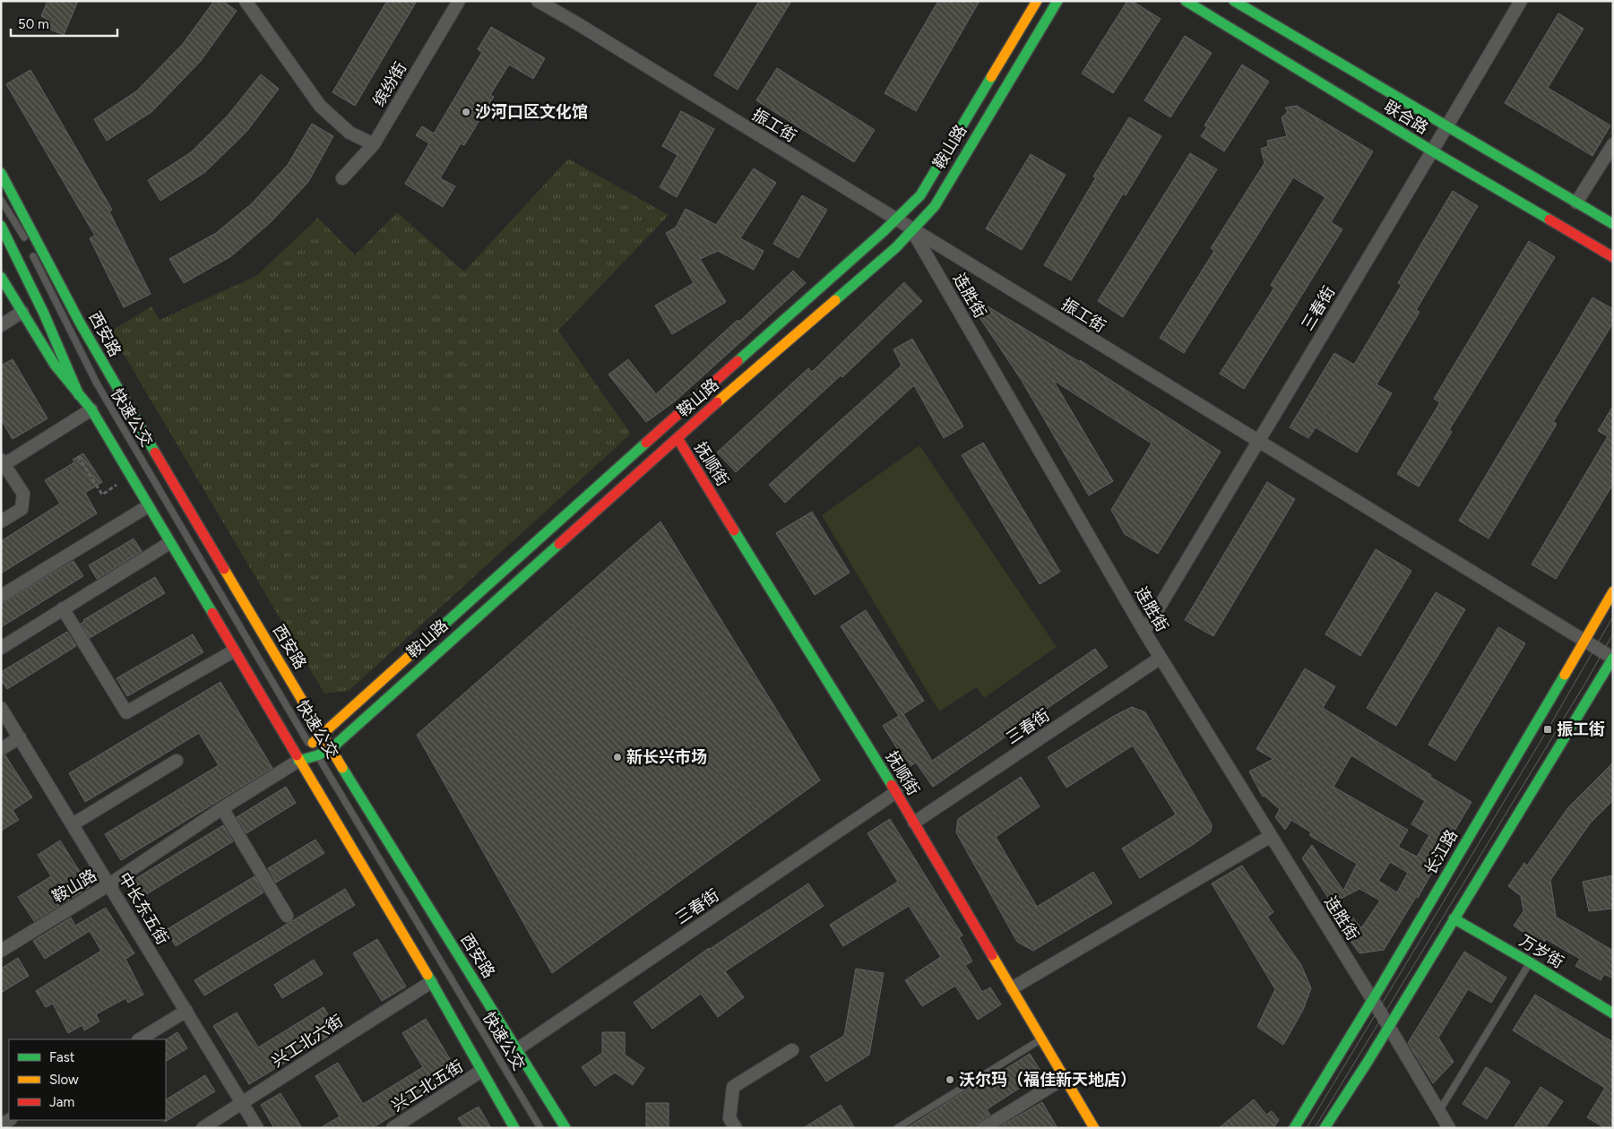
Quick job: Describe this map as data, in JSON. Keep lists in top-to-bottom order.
{
  "streets": {
    "main road": [
      "联合路",
      "鞍山路",
      "西安路",
      "抚顺街",
      "长江路",
      "万岁街"
    ],
    "street": [
      "缤纷街",
      "振工街",
      "连胜街",
      "三春街",
      "中长东五街",
      "兴工北六街",
      "兴工北五街"
    ],
    "lane": ["快速公交"]
  },
  "crossings": [
    ["联合路", "三春街"],
    ["振工街", "鞍山路"],
    ["振工街", "连胜街"],
    ["振工街", "三春街"],
    ["振工街", "长江路"],
    ["鞍山路", "连胜街"],
    ["鞍山路", "西安路"],
    ["鞍山路", "快速公交"],
    ["鞍山路", "抚顺街"],
    ["鞍山路", "中长东五街"],
    ["连胜街", "三春街"],
    ["连胜街", "长江路"],
    ["三春街", "西安路"],
    ["三春街", "抚顺街"],
    ["中长东五街", "兴工北六街"]
  ],
  "places": {
    "other": ["沙河口区文化馆", "新长兴市场", "沃尔玛（福佳新天地店）"],
    "transit": ["振工街"]
  },
  "legend": ["Fast", "Slow", "Jam"],
  "scale_bar": "50 m"
}
